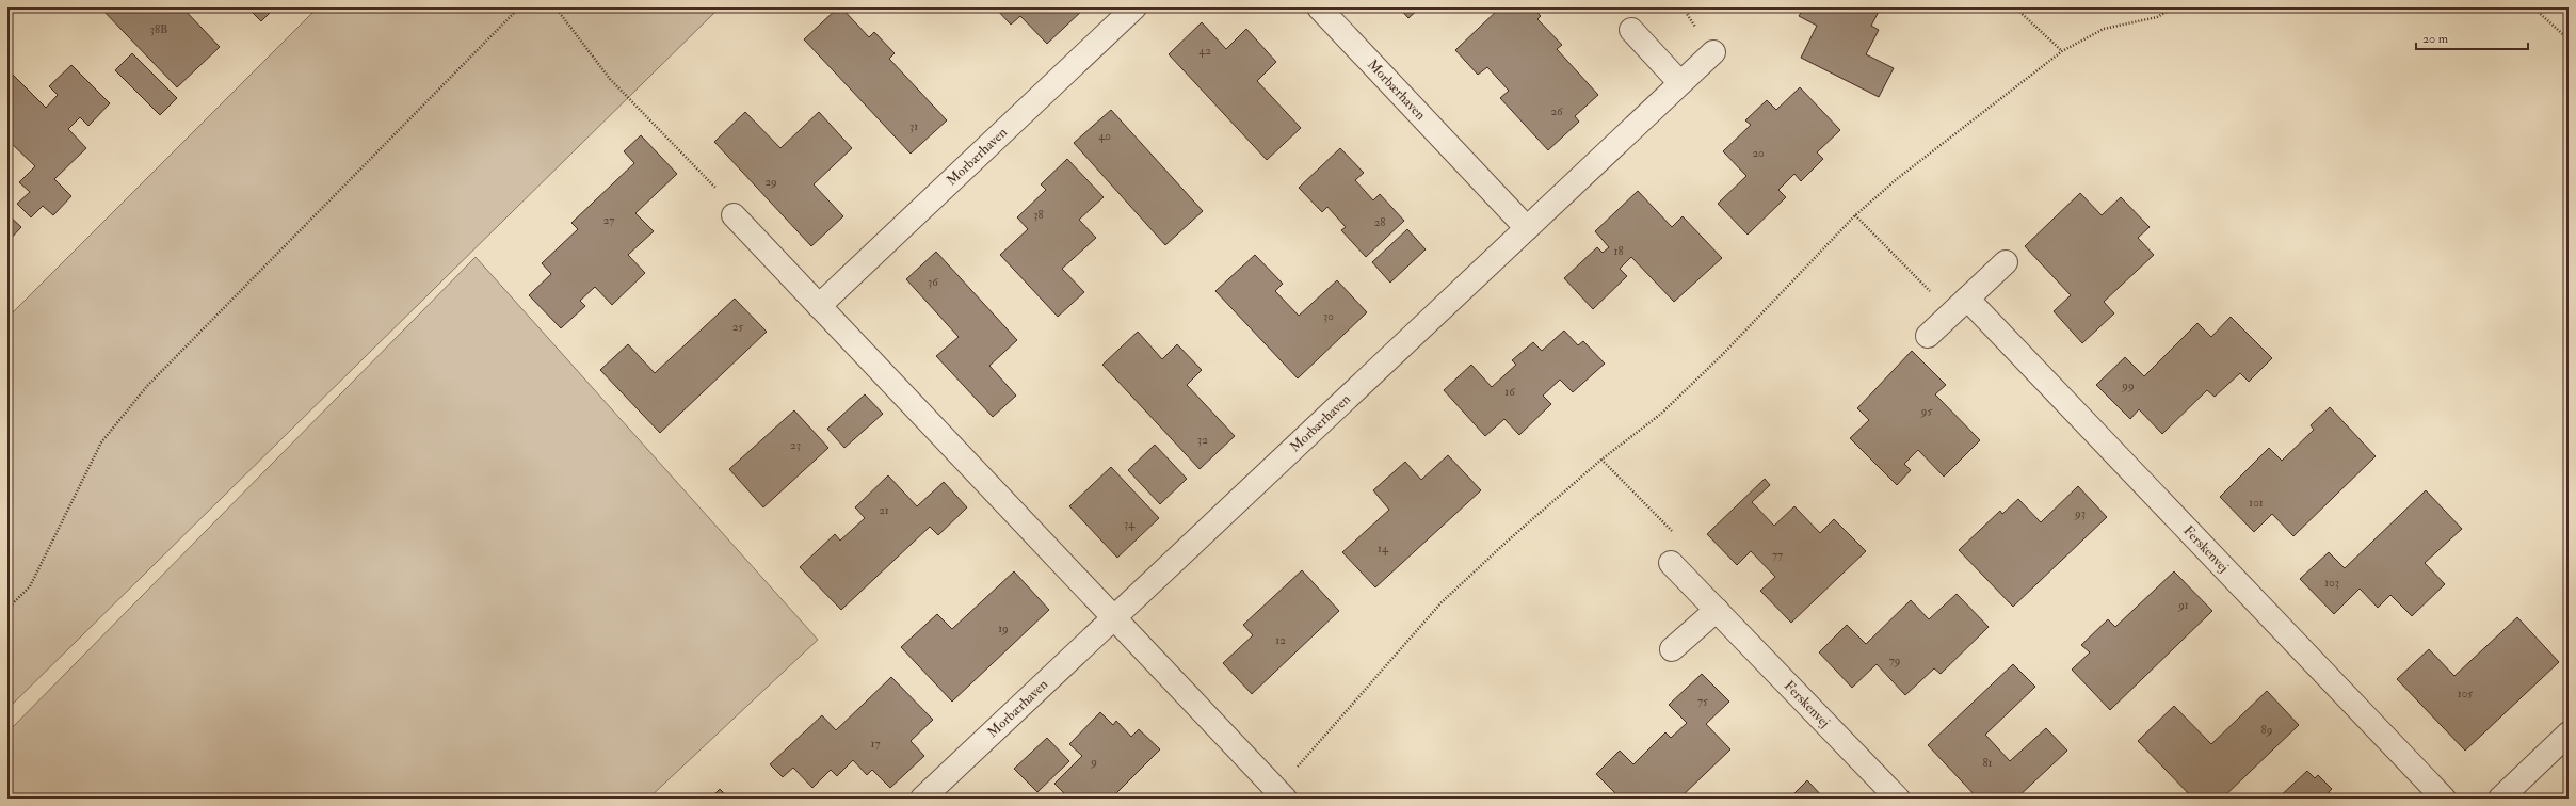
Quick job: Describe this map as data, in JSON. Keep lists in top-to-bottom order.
{
  "streets": {
    "street": ["Morbærhaven", "Ferskenvej"]
  },
  "house_numbers": [
    "38B",
    "42",
    "26",
    "31",
    "40",
    "20",
    "29",
    "38",
    "27",
    "28",
    "18",
    "36",
    "30",
    "25",
    "99",
    "16",
    "95",
    "32",
    "23",
    "101",
    "21",
    "93",
    "34",
    "14",
    "77",
    "103",
    "91",
    "19",
    "12",
    "79",
    "105",
    "75",
    "89",
    "17",
    "9",
    "81"
  ],
  "scale_bar": "20 m"
}
